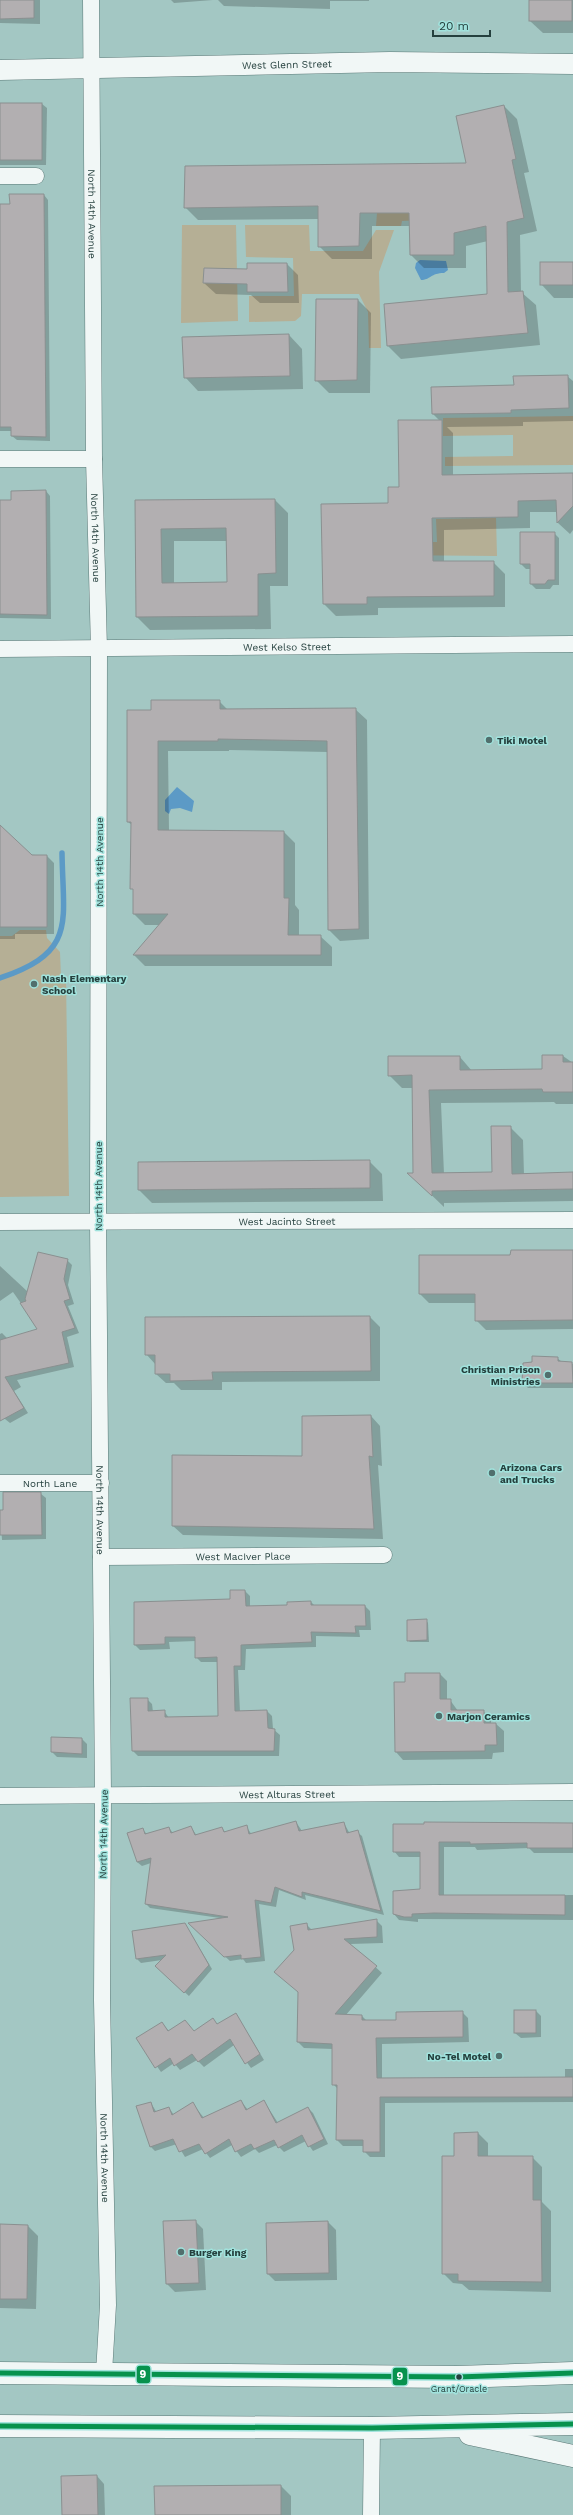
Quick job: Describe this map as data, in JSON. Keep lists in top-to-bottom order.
{
  "streets": {
    "street": [
      "West Glenn Street",
      "North 14th Avenue",
      "West Kelso Street",
      "West Jacinto Street",
      "North Lane",
      "West MacIver Place",
      "West Alturas Street"
    ]
  },
  "crossings": [
    ["West Glenn Street", "North 14th Avenue"],
    ["North 14th Avenue", "West Kelso Street"],
    ["North 14th Avenue", "West Jacinto Street"],
    ["North 14th Avenue", "North Lane"],
    ["North 14th Avenue", "West MacIver Place"],
    ["North 14th Avenue", "West Alturas Street"]
  ],
  "places": [
    "Tiki Motel",
    "Nash Elementary School",
    "Christian Prison Ministries",
    "Arizona Cars and Trucks",
    "Marjon Ceramics",
    "No-Tel Motel",
    "Burger King",
    "Grant/Oracle"
  ],
  "lines": ["transit line 9"],
  "scale_bar": "20 m"
}
